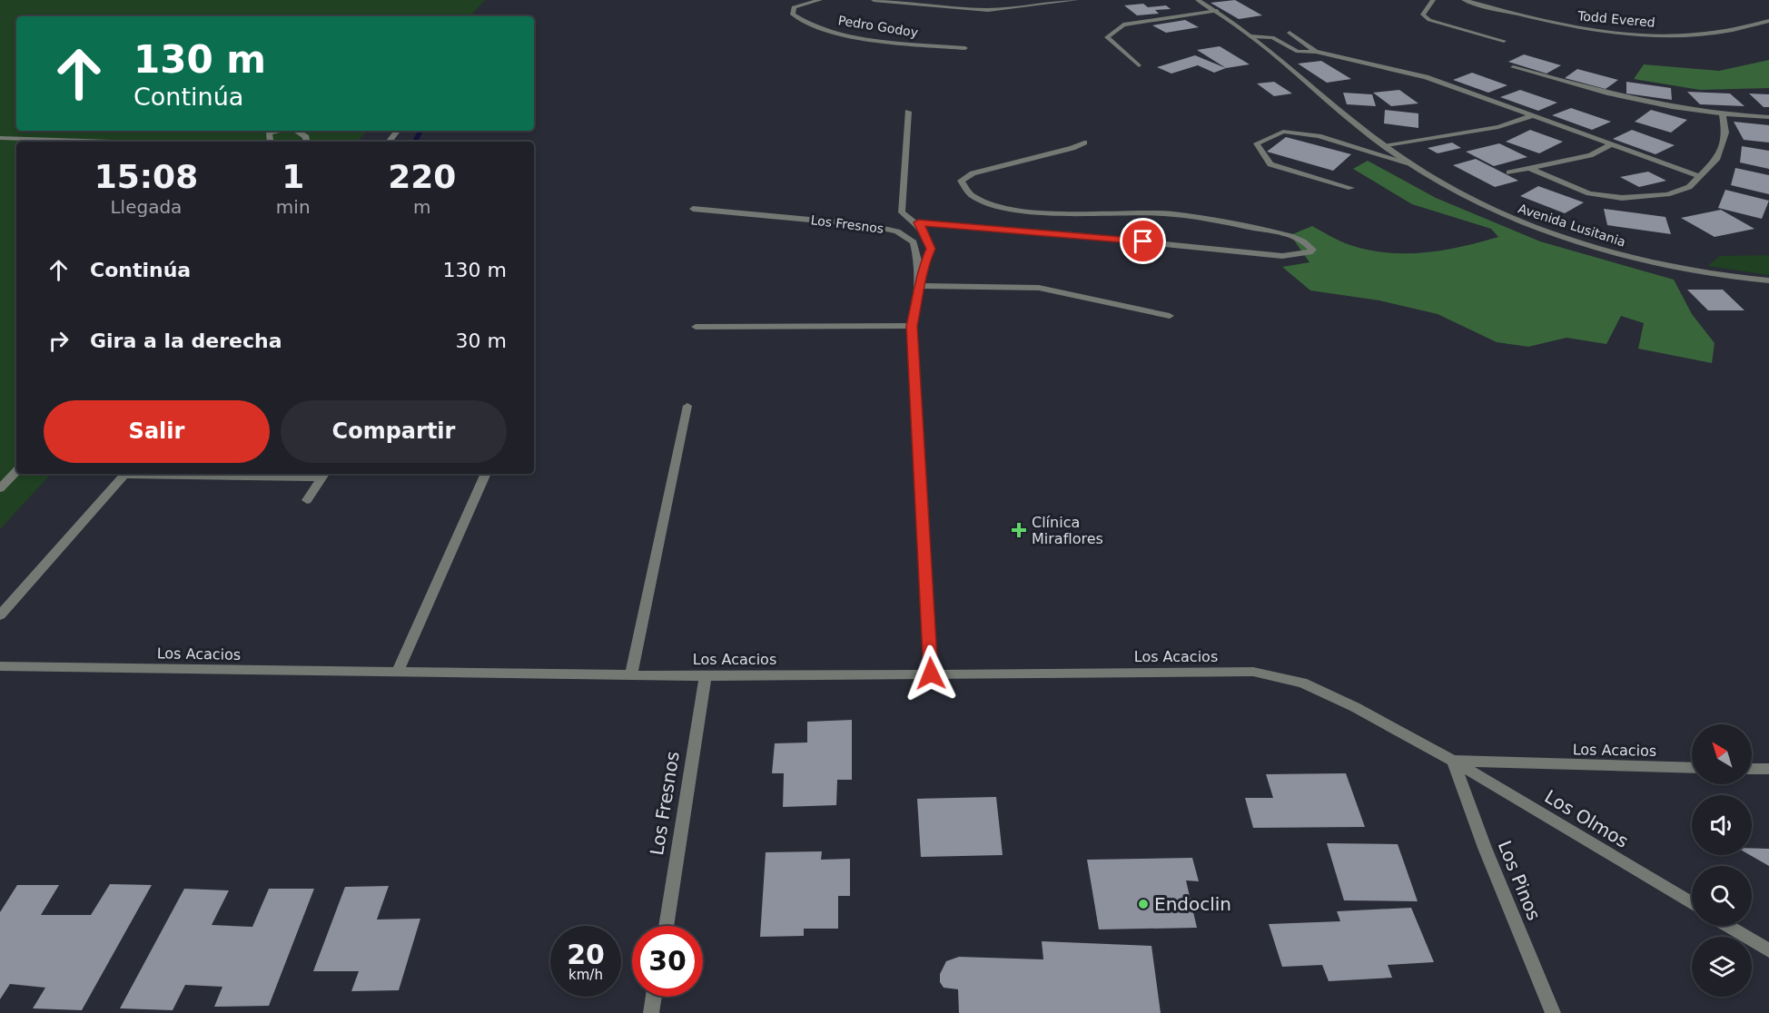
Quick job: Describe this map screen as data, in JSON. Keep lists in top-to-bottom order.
{
  "streets": {
    "street": [
      "Todd Evered",
      "Pedro Godoy",
      "Los Fresnos",
      "Avenida Lusitania",
      "Los Acacios",
      "Los Olmos",
      "Los Pinos"
    ]
  },
  "crossings": [
    ["Los Fresnos", "Los Acacios"],
    ["Los Acacios", "Los Olmos"],
    ["Los Acacios", "Los Pinos"],
    ["Los Olmos", "Los Pinos"]
  ],
  "places": {
    "health": ["Clínica Miraflores"],
    "other": ["Endoclin"]
  },
  "north": "top left",
  "page": {
    "turn": ["130 m", "Continúa"],
    "eta": [
      "15:08",
      "Llegada",
      "1",
      "min",
      "220",
      "m"
    ],
    "list": [
      {
        "name": "Continúa",
        "value": "130 m"
      },
      {
        "name": "Gira a la derecha",
        "value": "30 m"
      }
    ],
    "buttons": ["Salir", "Compartir"],
    "speed": "20 km/h",
    "limit": "30"
  }
}
